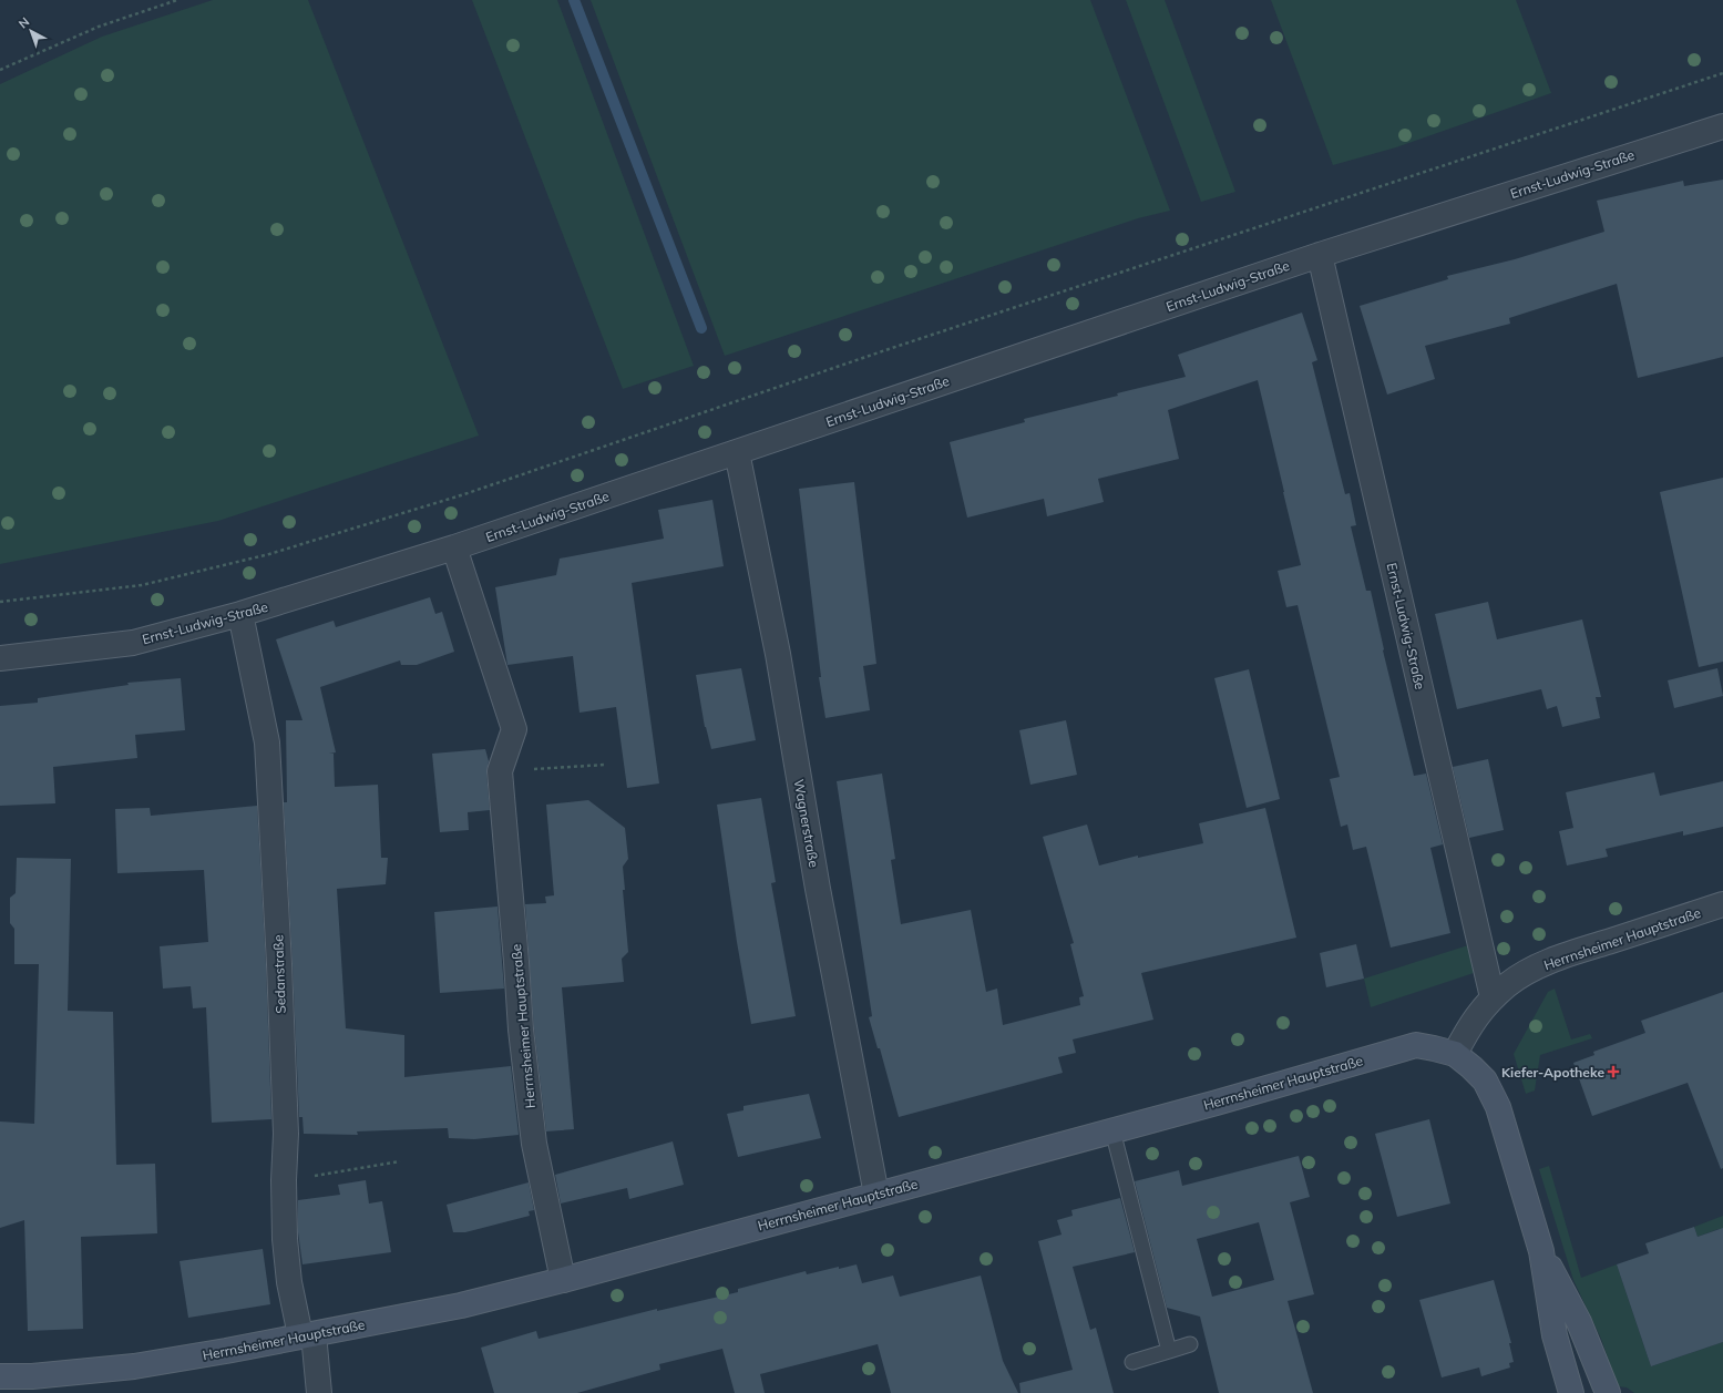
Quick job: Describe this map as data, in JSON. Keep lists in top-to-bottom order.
{
  "streets": {
    "street": [
      "Ernst-Ludwig-Straße",
      "Wagnerstraße",
      "Herrnsheimer Hauptstraße",
      "Sedanstraße"
    ]
  },
  "crossings": [
    ["Ernst-Ludwig-Straße", "Wagnerstraße"],
    ["Ernst-Ludwig-Straße", "Herrnsheimer Hauptstraße"],
    ["Ernst-Ludwig-Straße", "Sedanstraße"],
    ["Wagnerstraße", "Herrnsheimer Hauptstraße"],
    ["Herrnsheimer Hauptstraße", "Sedanstraße"]
  ],
  "places": {
    "health": ["Kiefer-Apotheke"]
  },
  "north": "top left"
}
